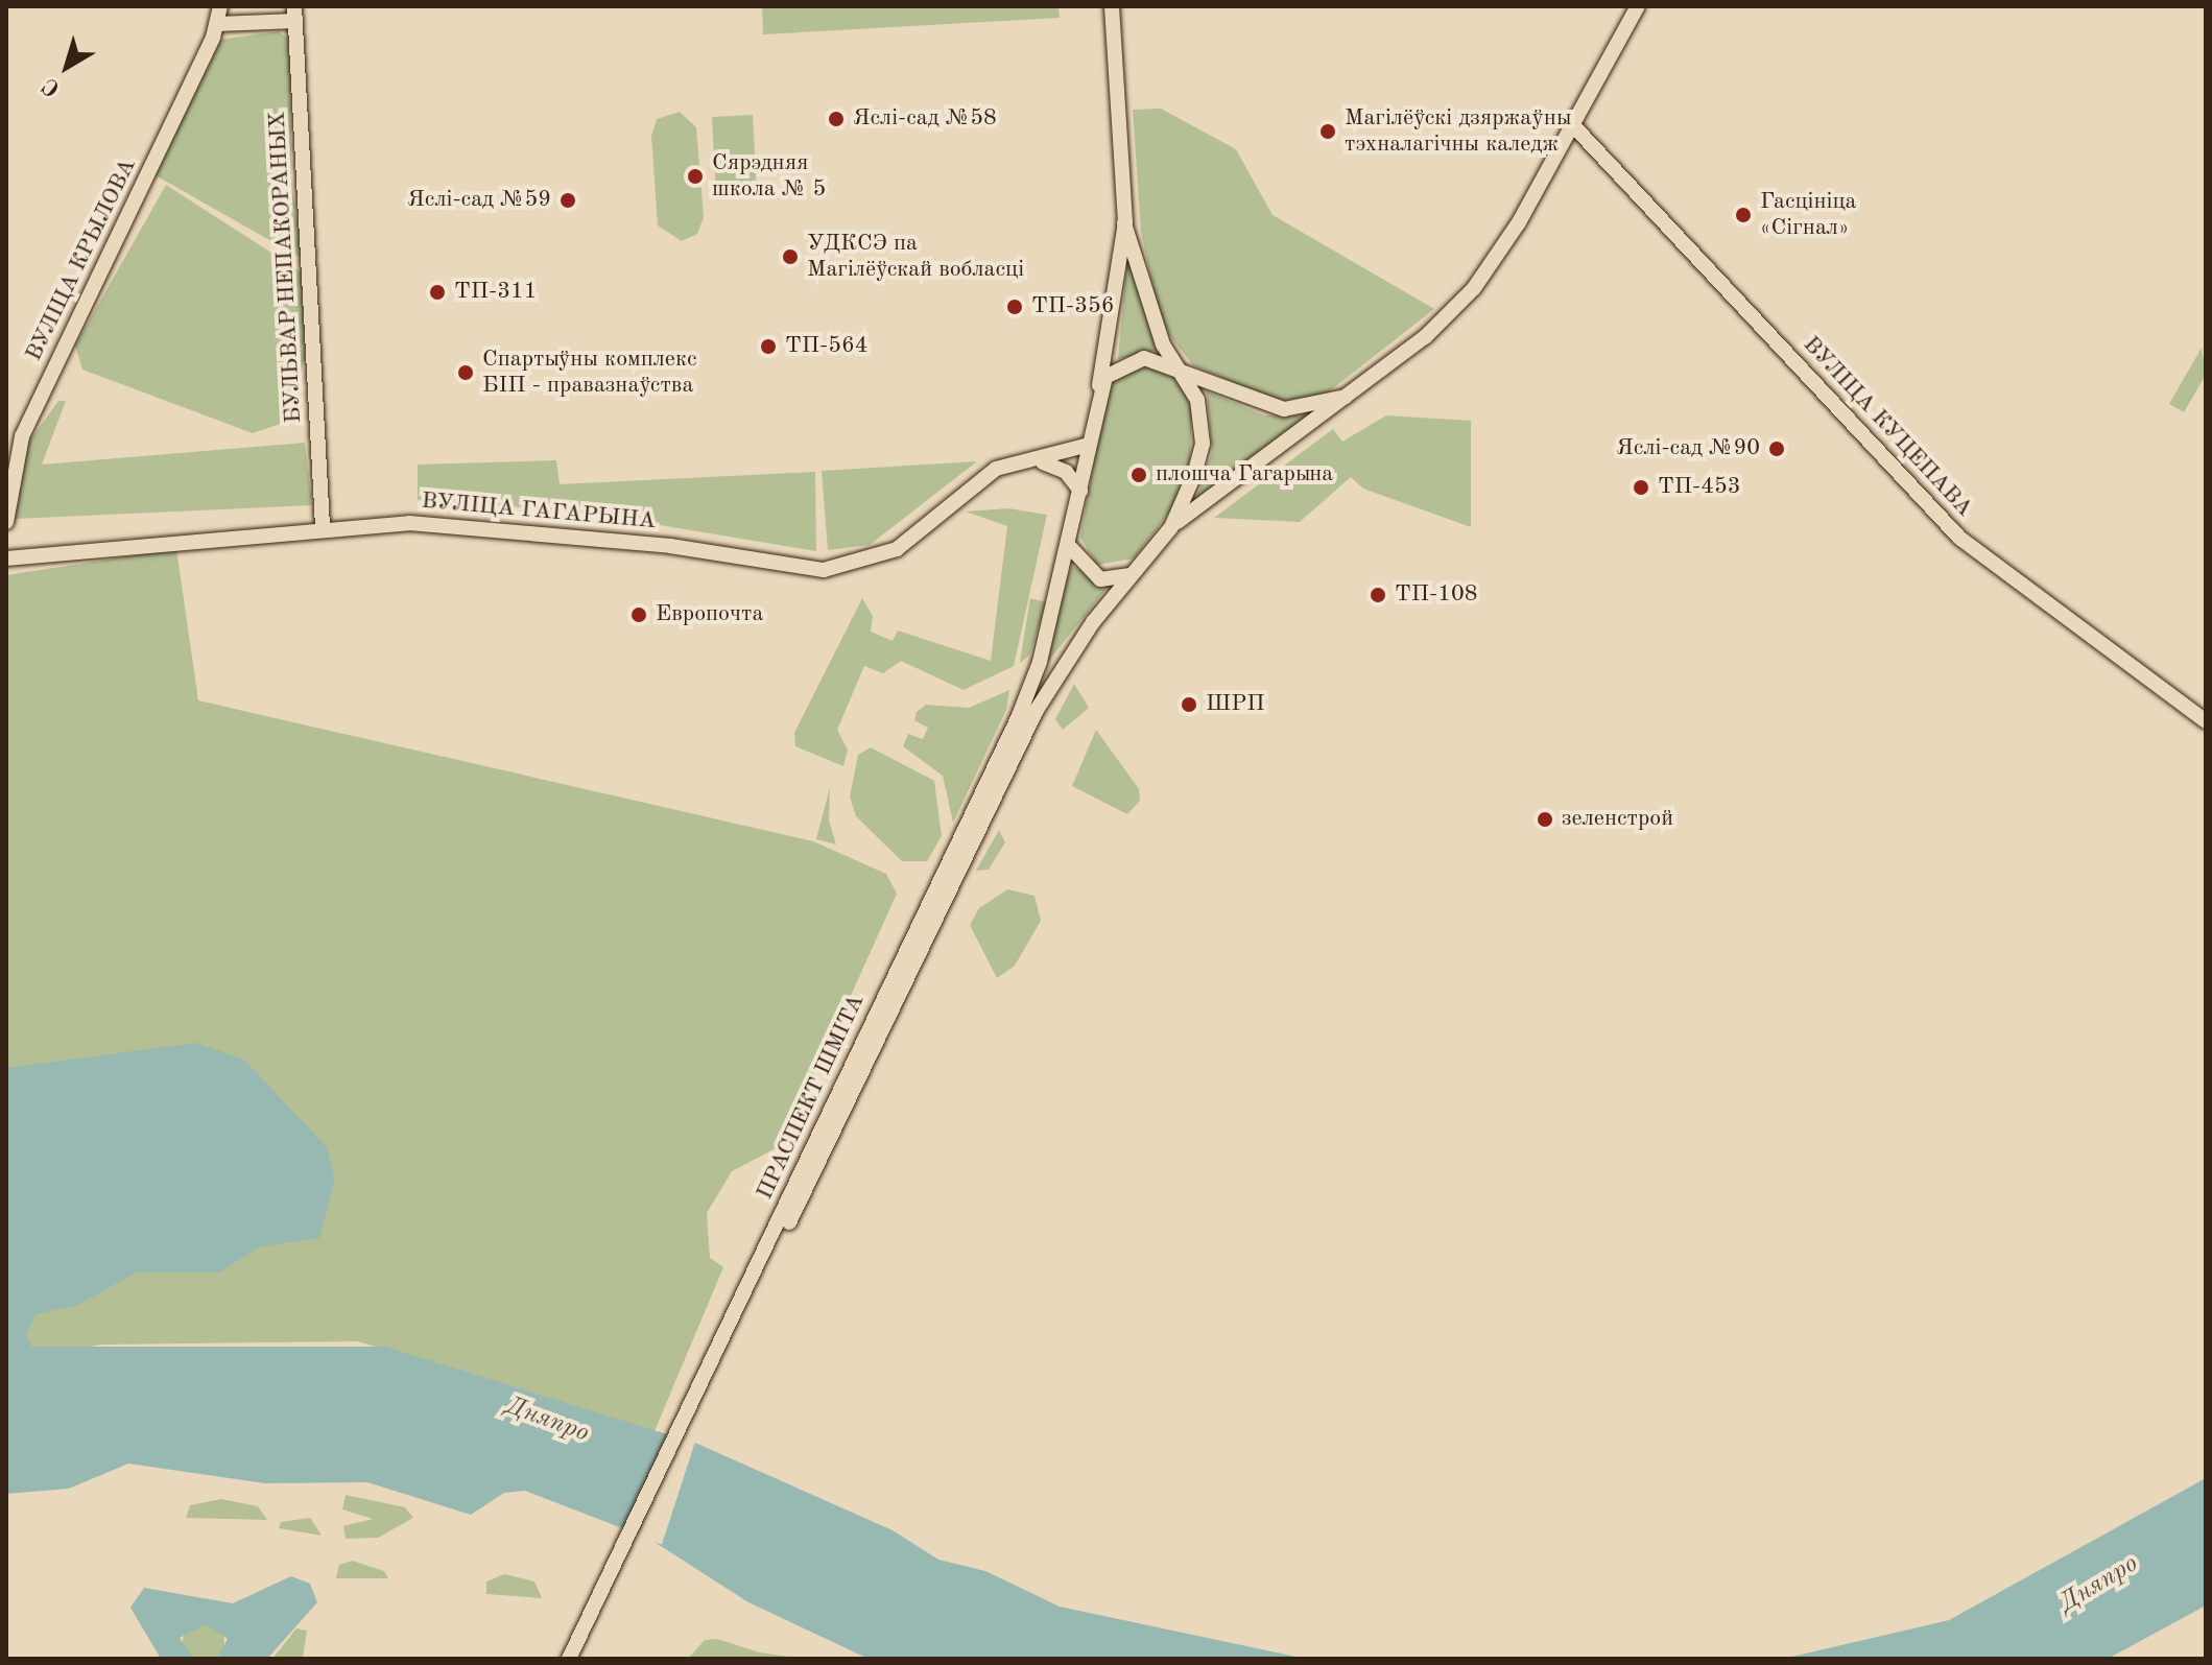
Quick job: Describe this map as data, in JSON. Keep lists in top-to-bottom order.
{
  "streets": {
    "main road": [
      "ВУЛІЦА КРЫЛОВА",
      "БУЛЬВАР НЕПАКОРАНЫХ",
      "ВУЛІЦА КУЦЕПАВА",
      "ВУЛІЦА ГАГАРЫНА",
      "ПРАСПЕКТ ШМІТА"
    ]
  },
  "crossings": [
    ["БУЛЬВАР НЕПАКОРАНЫХ", "ВУЛІЦА ГАГАРЫНА"],
    ["ВУЛІЦА ГАГАРЫНА", "ПРАСПЕКТ ШМІТА"]
  ],
  "water": ["Дняпро"],
  "places": [
    "Яслі-сад №58",
    "Магілёўскі дзяржаўны тэхналагічны каледж",
    "Сярэдняя школа № 5",
    "Яслі-сад №59",
    "Гасцініца «Сігнал»",
    "УДКСЭ па Магілёўскай вобласці",
    "ТП-311",
    "ТП-356",
    "ТП-564",
    "Спартыўны комплекс БІП - правазнаўства",
    "Яслі-сад №90",
    "плошча Гагарына",
    "ТП-453",
    "ТП-108",
    "Европочта",
    "ШРП",
    "зеленстрой"
  ],
  "north": "bottom left"
}
